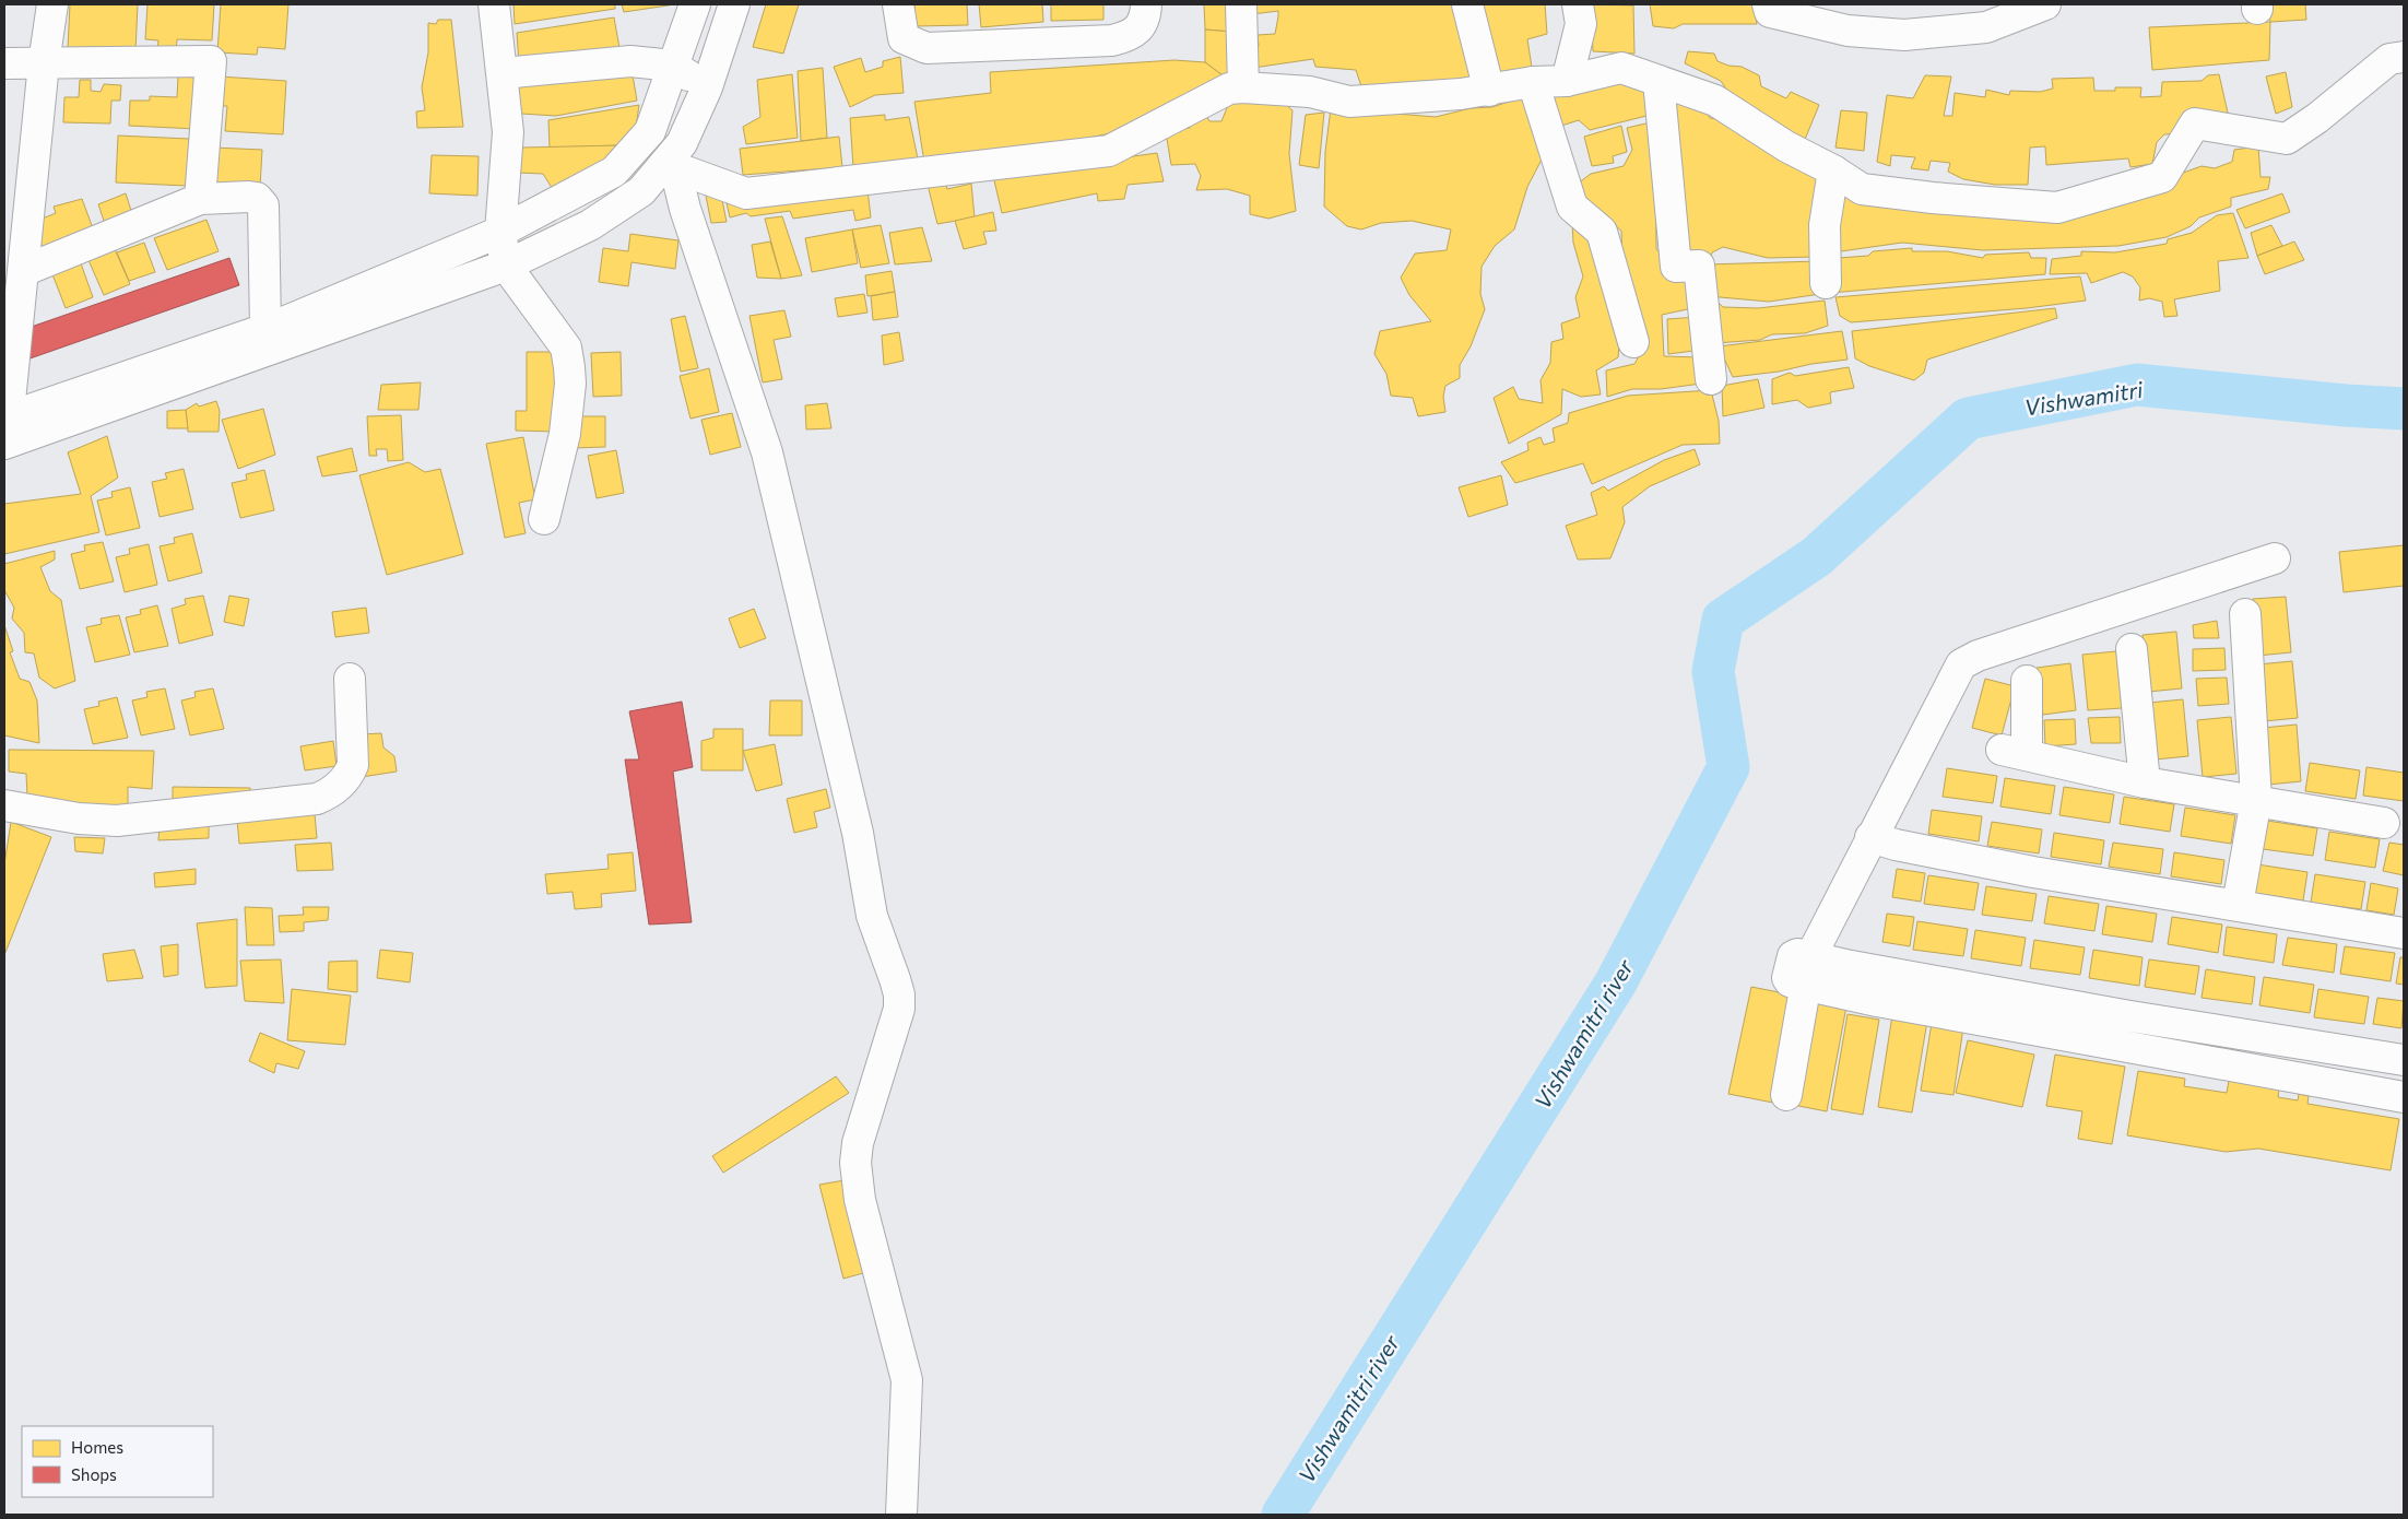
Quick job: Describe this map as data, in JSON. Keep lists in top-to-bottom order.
{
  "water": ["Vishwamitri", "Vishwamitri river"],
  "legend": ["Homes", "Shops"]
}
